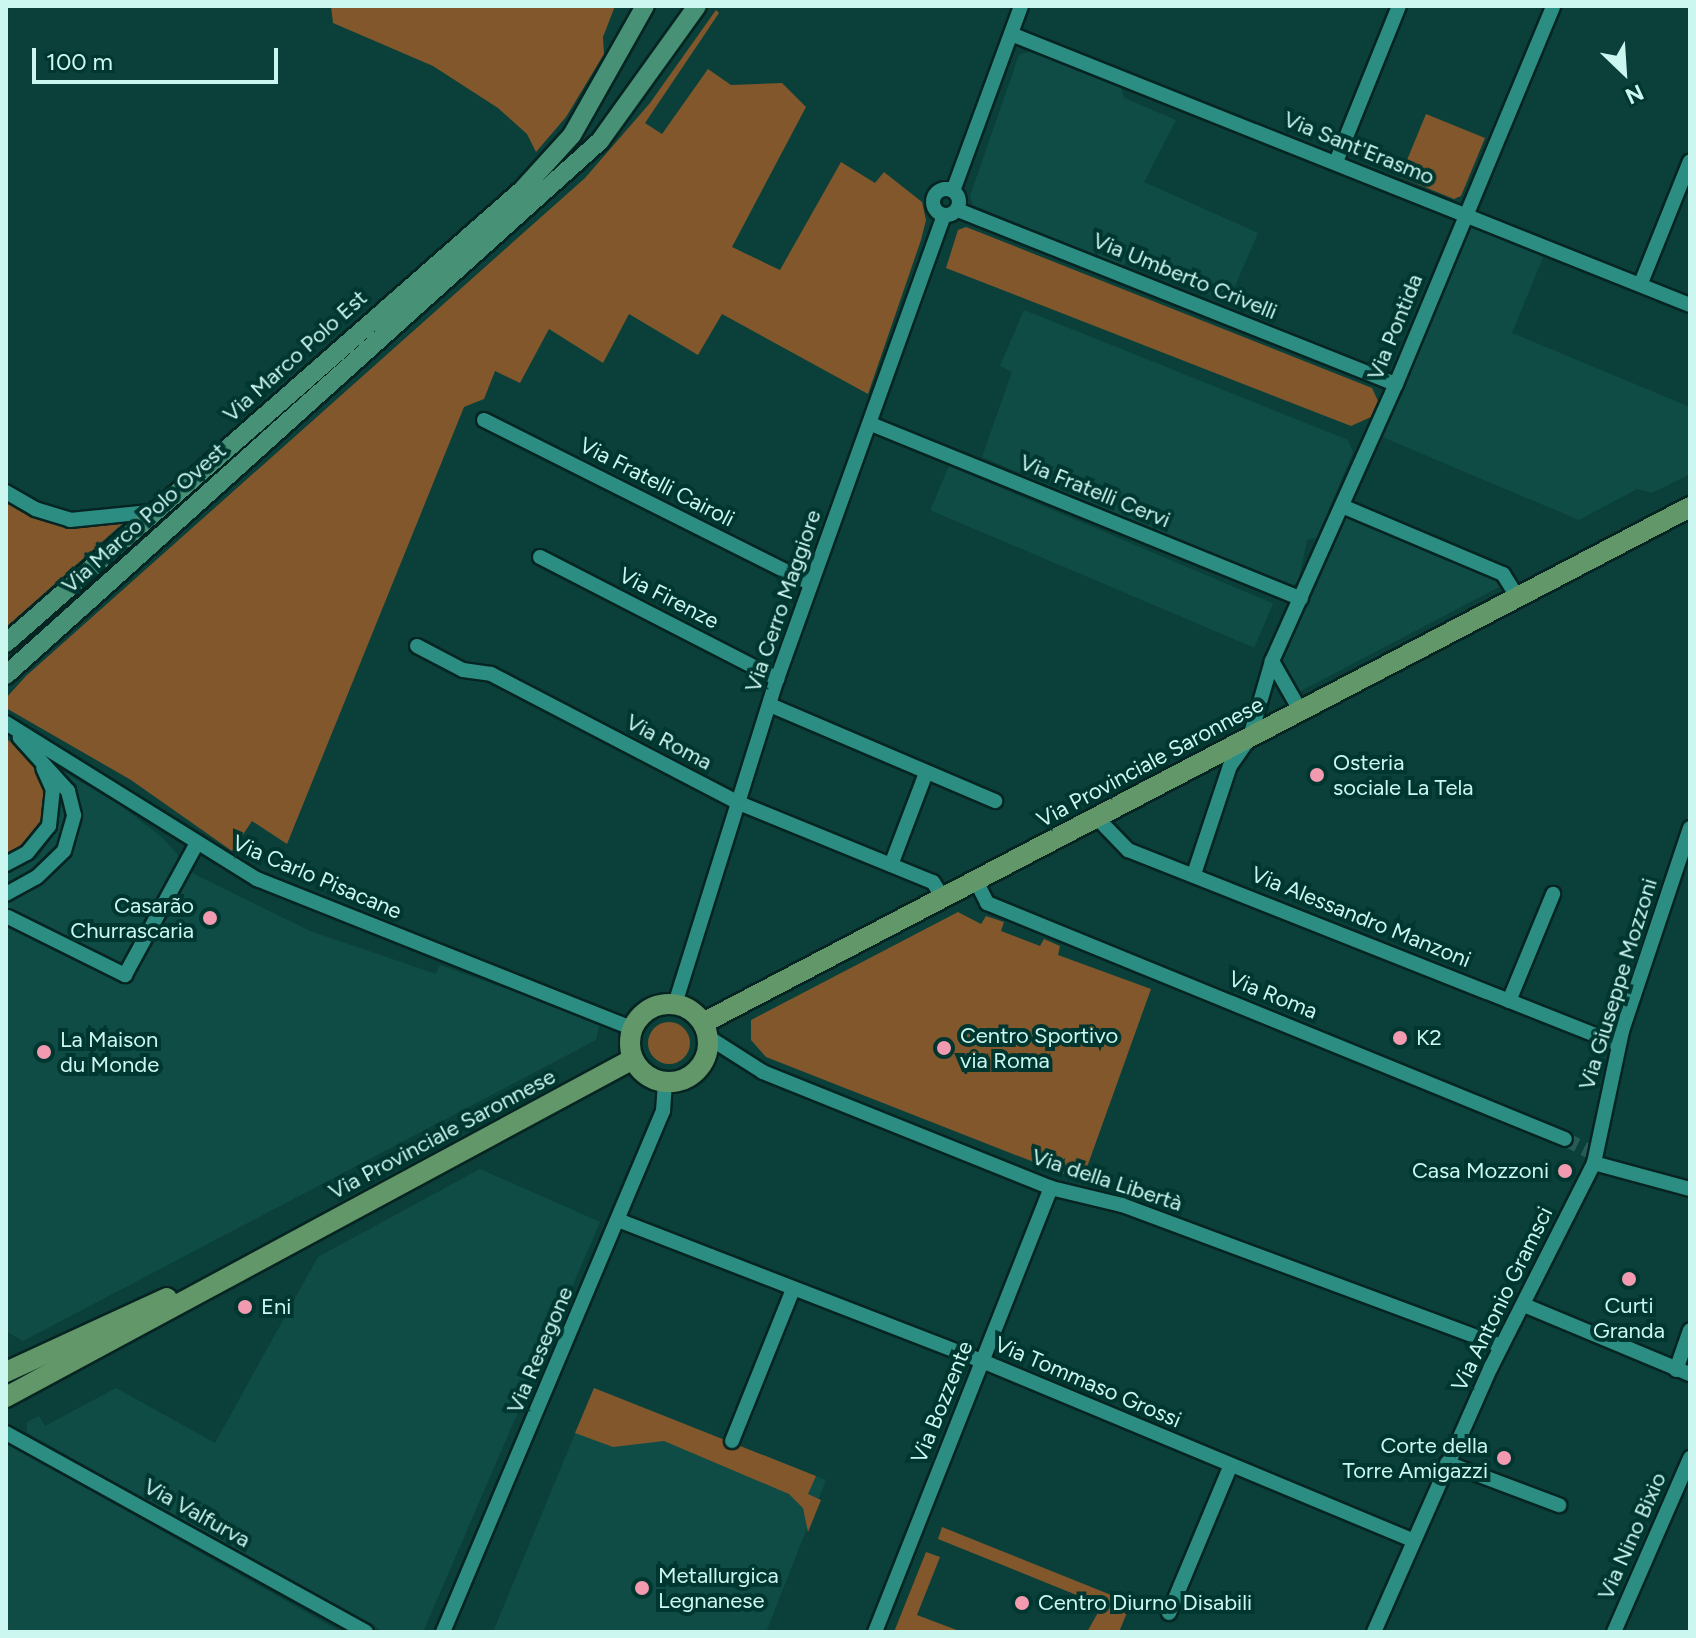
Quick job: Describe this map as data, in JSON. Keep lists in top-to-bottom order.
{
  "streets": {
    "main road": ["Via Provinciale Saronnese"],
    "street": [
      "Via Sant'Erasmo",
      "Via Umberto Crivelli",
      "Via Pontida",
      "Via Marco Polo Est",
      "Via Fratelli Cairoli",
      "Via Fratelli Cervi",
      "Via Marco Polo Ovest",
      "Via Firenze",
      "Via Cerro Maggiore",
      "Via Roma",
      "Via Carlo Pisacane",
      "Via Alessandro Manzoni",
      "Via Giuseppe Mozzoni",
      "Via della Libertà",
      "Via Antonio Gramsci",
      "Via Resegone",
      "Via Tommaso Grossi",
      "Via Bozzente",
      "Via Valfurva",
      "Via Nino Bixio"
    ]
  },
  "crossings": [
    ["Via Sant'Erasmo", "Via Pontida"],
    ["Via Umberto Crivelli", "Via Pontida"],
    ["Via Umberto Crivelli", "Via Cerro Maggiore"],
    ["Via Pontida", "Via Fratelli Cervi"],
    ["Via Pontida", "Via Provinciale Saronnese"],
    ["Via Pontida", "Via Alessandro Manzoni"],
    ["Via Fratelli Cairoli", "Via Cerro Maggiore"],
    ["Via Fratelli Cervi", "Via Cerro Maggiore"],
    ["Via Firenze", "Via Cerro Maggiore"],
    ["Via Cerro Maggiore", "Via Roma"],
    ["Via Cerro Maggiore", "Via Provinciale Saronnese"],
    ["Via Cerro Maggiore", "Via Carlo Pisacane"],
    ["Via Cerro Maggiore", "Via della Libertà"],
    ["Via Cerro Maggiore", "Via Resegone"],
    ["Via Roma", "Via Provinciale Saronnese"],
    ["Via Provinciale Saronnese", "Via Carlo Pisacane"],
    ["Via Provinciale Saronnese", "Via Alessandro Manzoni"],
    ["Via Provinciale Saronnese", "Via della Libertà"],
    ["Via Provinciale Saronnese", "Via Resegone"],
    ["Via Carlo Pisacane", "Via della Libertà"],
    ["Via Carlo Pisacane", "Via Resegone"],
    ["Via Alessandro Manzoni", "Via Giuseppe Mozzoni"],
    ["Via Giuseppe Mozzoni", "Via Antonio Gramsci"],
    ["Via della Libertà", "Via Antonio Gramsci"],
    ["Via della Libertà", "Via Resegone"],
    ["Via della Libertà", "Via Bozzente"],
    ["Via Antonio Gramsci", "Via Tommaso Grossi"],
    ["Via Resegone", "Via Tommaso Grossi"],
    ["Via Tommaso Grossi", "Via Bozzente"]
  ],
  "places": [
    "Osteria sociale La Tela",
    "Casarão Churrascaria",
    "K2",
    "Centro Sportivo via Roma",
    "La Maison du Monde",
    "Casa Mozzoni",
    "Curti Granda",
    "Eni",
    "Corte della Torre Amigazzi",
    "Metallurgica Legnanese",
    "Centro Diurno Disabili"
  ],
  "scale_bar": "100 m",
  "north": "bottom right"
}
